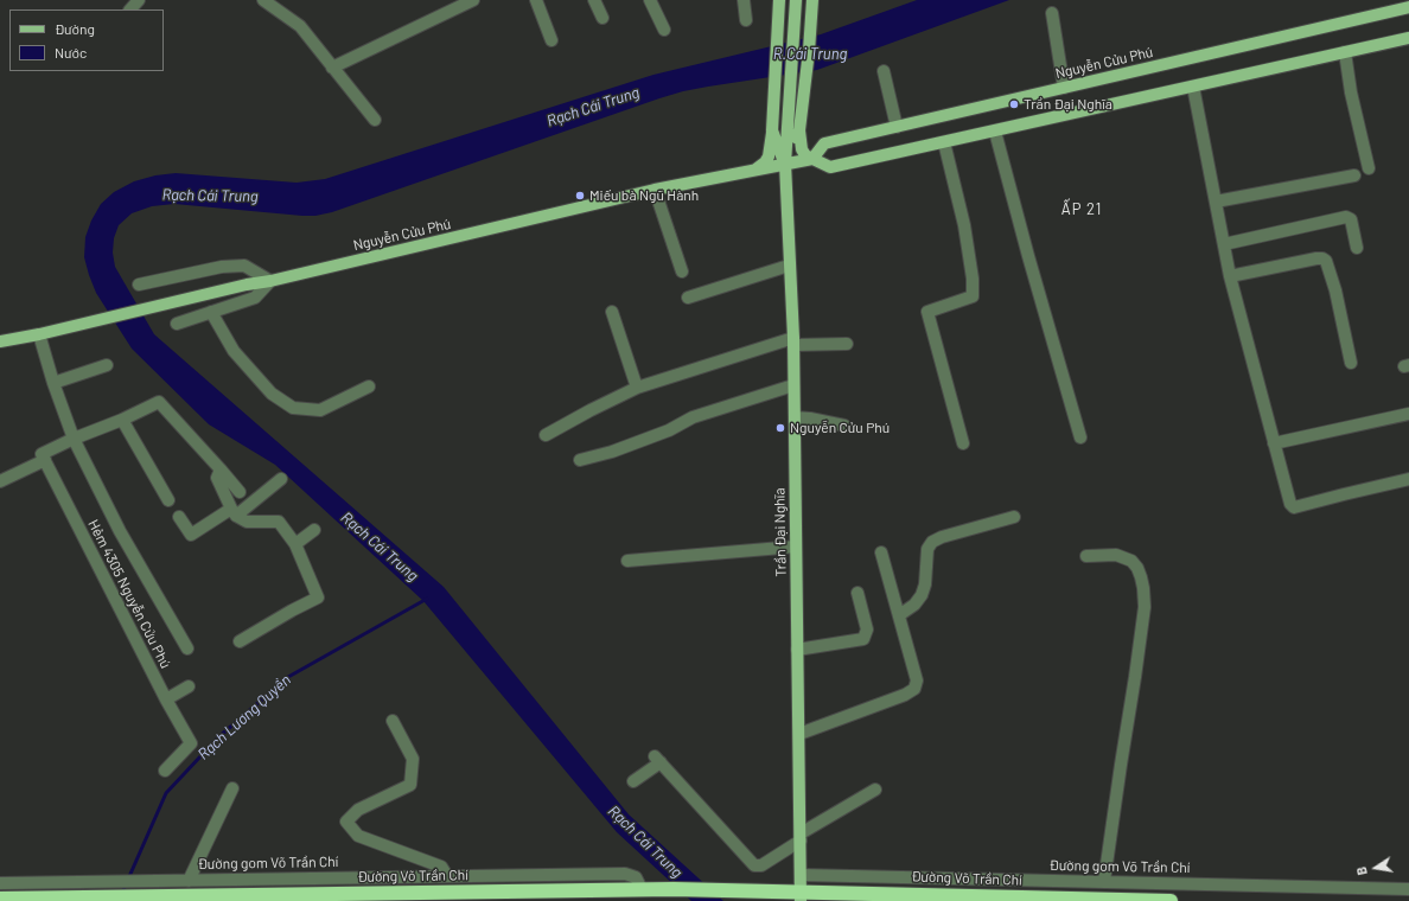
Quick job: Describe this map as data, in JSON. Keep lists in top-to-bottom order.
{
  "streets": {
    "highway": ["Đường Võ Trần Chí"],
    "main road": ["Nguyễn Cửu Phú", "Trần Đại Nghĩa"],
    "street": ["Hẻm 4305 Nguyễn Cửu Phú", "Đường gom Võ Trần Chí"]
  },
  "crossings": [
    ["Nguyễn Cửu Phú", "Trần Đại Nghĩa"],
    ["Nguyễn Cửu Phú", "Hẻm 4305 Nguyễn Cửu Phú"],
    ["Trần Đại Nghĩa", "Đường gom Võ Trần Chí"],
    ["Trần Đại Nghĩa", "Đường Võ Trần Chí"],
    ["Đường gom Võ Trần Chí", "Đường Võ Trần Chí"]
  ],
  "districts": ["ẤP 21"],
  "water": ["R.Cái Trung", "Rạch Cái Trung", "Rạch Lương Quyền"],
  "places": ["Trần Đại Nghĩa", "Miếu bà Ngũ Hành", "Nguyễn Cửu Phú"],
  "legend": ["Đường", "Nước"],
  "north": "left"
}
